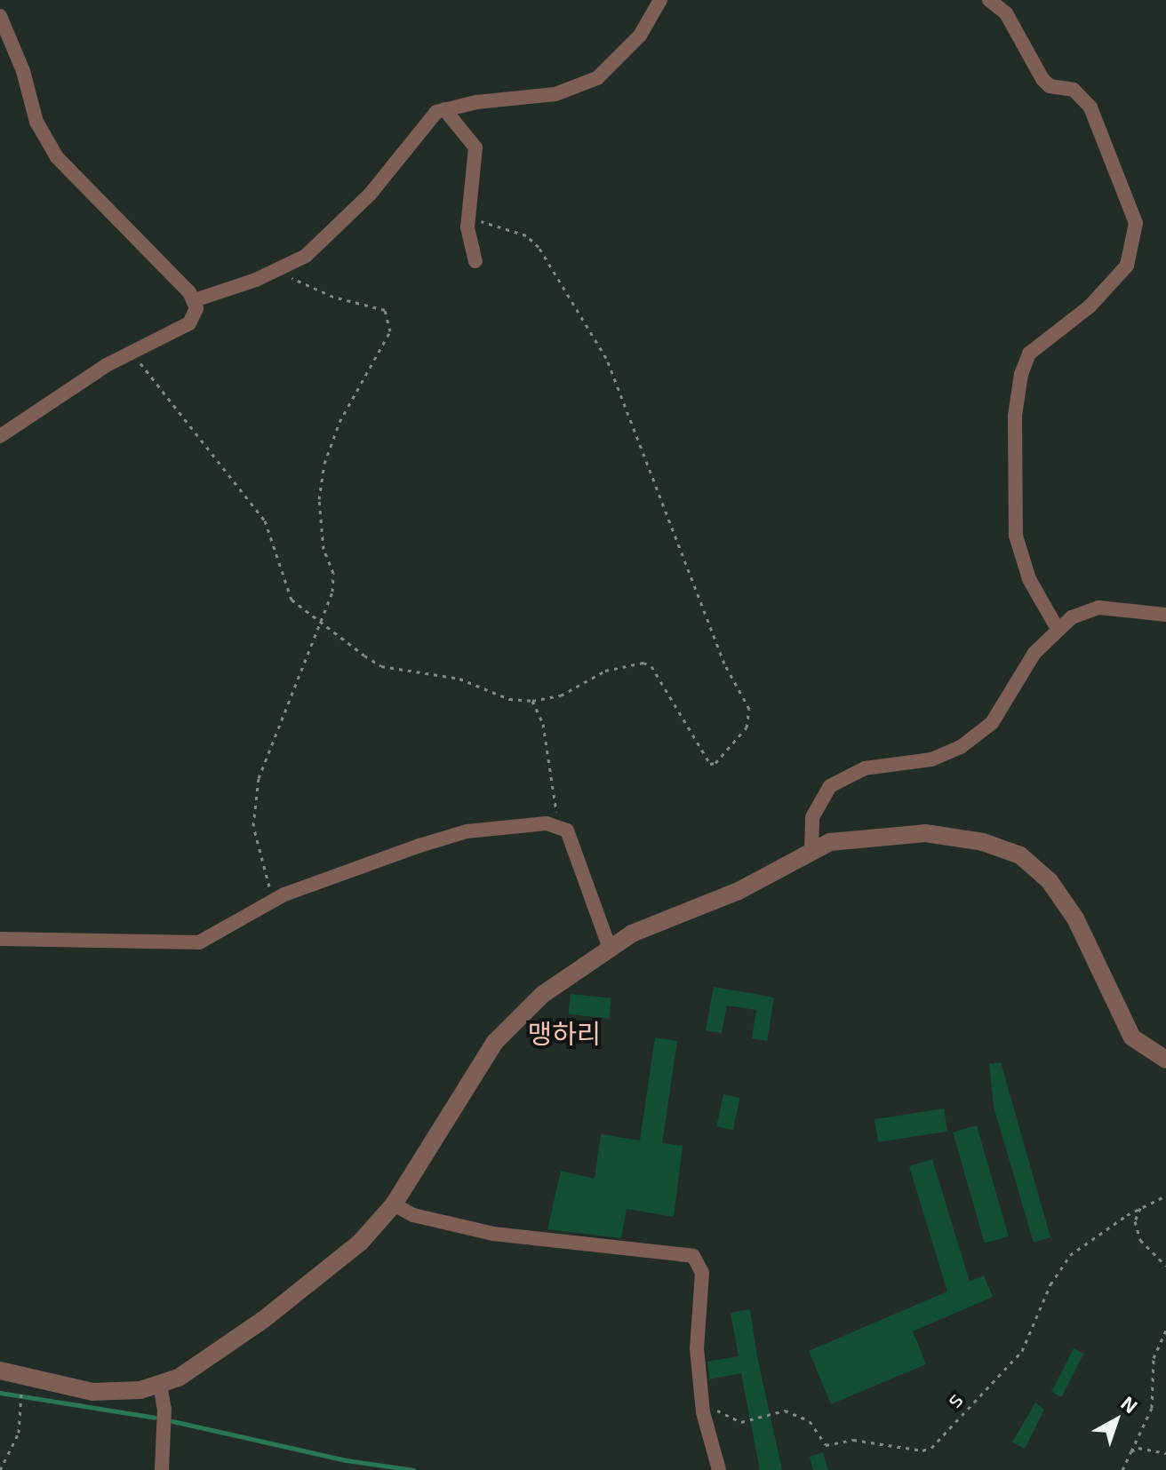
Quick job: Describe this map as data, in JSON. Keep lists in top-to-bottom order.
{
  "streets": {
    "path": ["s"]
  },
  "districts": ["맹하리"],
  "north": "top right"
}
